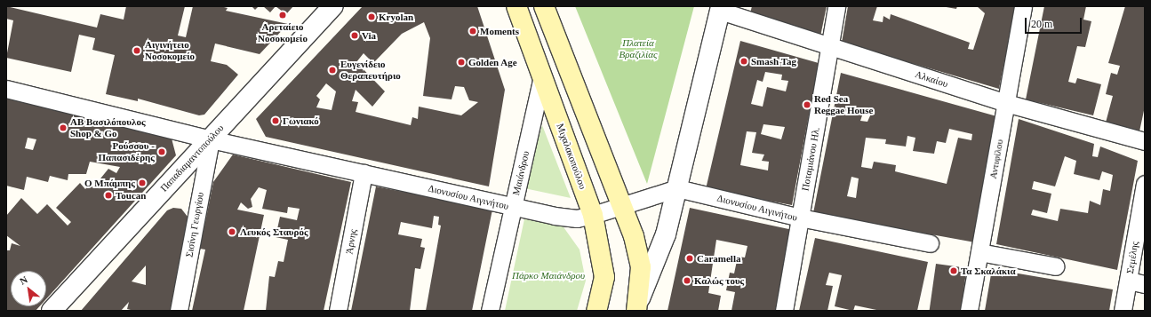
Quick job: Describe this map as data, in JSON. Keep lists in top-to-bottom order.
{
  "streets": {
    "main road": ["Μιχαλακοπούλου"],
    "street": [
      "Αλκαίου",
      "Παπαδιαμαντοπούλου",
      "Ποταμιάνου Ηλ.",
      "Αντιφίλου",
      "Μαιάνδρου",
      "Διονυσίου Αιγινήτου",
      "Σισίνη Γεωργίου",
      "Άρνης",
      "Σεμέλης"
    ]
  },
  "crossings": [
    ["Αλκαίου", "Ποταμιάνου Ηλ."],
    ["Αλκαίου", "Αντιφίλου"],
    ["Μιχαλακοπούλου", "Μαιάνδρου"],
    ["Μιχαλακοπούλου", "Διονυσίου Αιγινήτου"],
    ["Παπαδιαμαντοπούλου", "Διονυσίου Αιγινήτου"],
    ["Παπαδιαμαντοπούλου", "Σισίνη Γεωργίου"],
    ["Ποταμιάνου Ηλ.", "Διονυσίου Αιγινήτου"],
    ["Μαιάνδρου", "Διονυσίου Αιγινήτου"],
    ["Διονυσίου Αιγινήτου", "Σισίνη Γεωργίου"],
    ["Διονυσίου Αιγινήτου", "Άρνης"]
  ],
  "parks": ["Πλατεία Βραζιλίας", "Πάρκο Μαιάνδρου"],
  "places": [
    "Αρεταίειο Νοσοκομείο",
    "Kryolan",
    "Moments",
    "Via",
    "Αιγινήτειο Νοσοκομείο",
    "Smash Tag",
    "Golden Age",
    "Ευγενίδειο Θεραπευτήριο",
    "Red Sea Reggae House",
    "Γωνιακό",
    "ΑΒ Βασιλόπουλος Shop & Go",
    "Ρούσσου - Παπασιδέρης",
    "Ο Μπάμπης",
    "Toucan",
    "Λευκός Σταυρός",
    "Caramella",
    "Τα Σκαλάκια",
    "Καλώς τους"
  ],
  "scale_bar": "20 m",
  "north": "top left"
}
